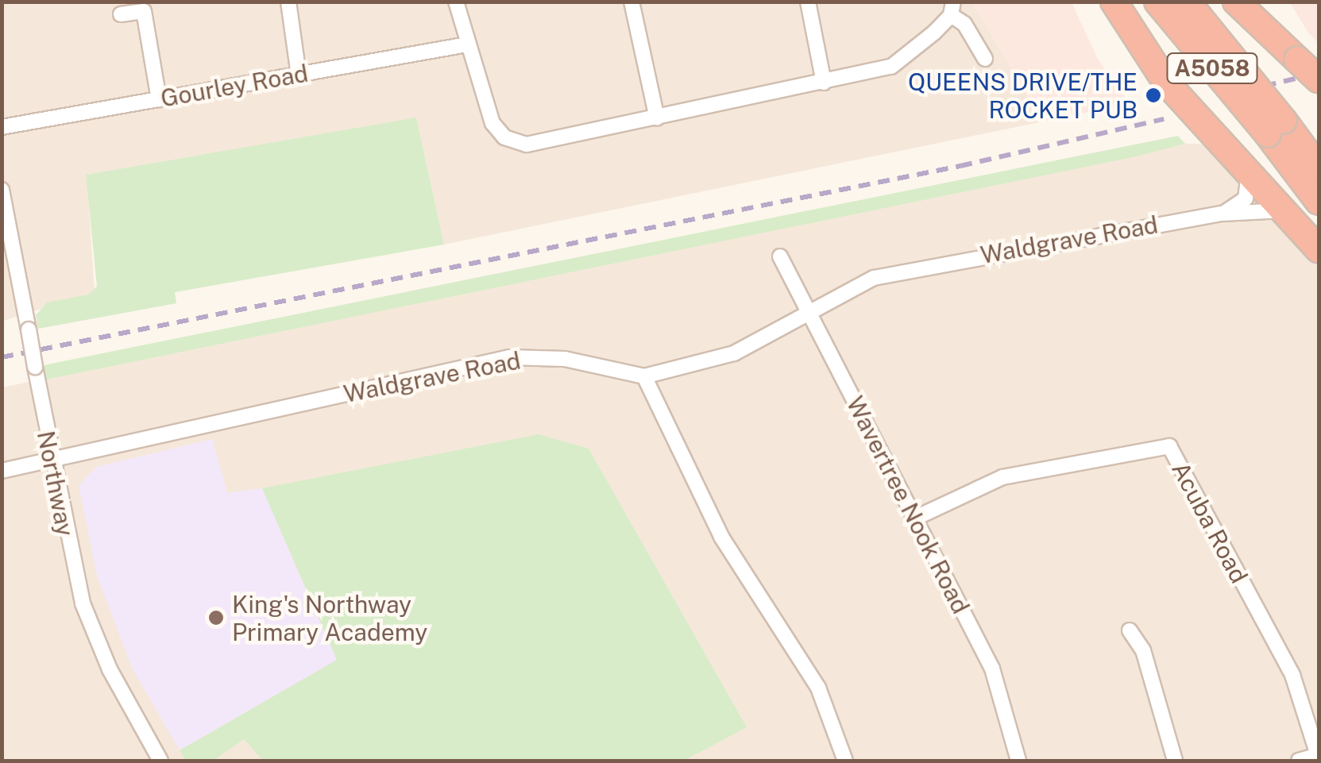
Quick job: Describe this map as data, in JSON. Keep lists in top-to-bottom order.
{
  "streets": {
    "highway": ["A5058"],
    "street": [
      "Gourley Road",
      "Waldgrave Road",
      "Northway",
      "Wavertree Nook Road",
      "Acuba Road"
    ]
  },
  "crossings": [
    ["Waldgrave Road", "Northway"],
    ["Waldgrave Road", "Wavertree Nook Road"],
    ["Wavertree Nook Road", "Acuba Road"]
  ],
  "places": ["QUEENS DRIVE/THE ROCKET PUB", "King's Northway Primary Academy"]
}
